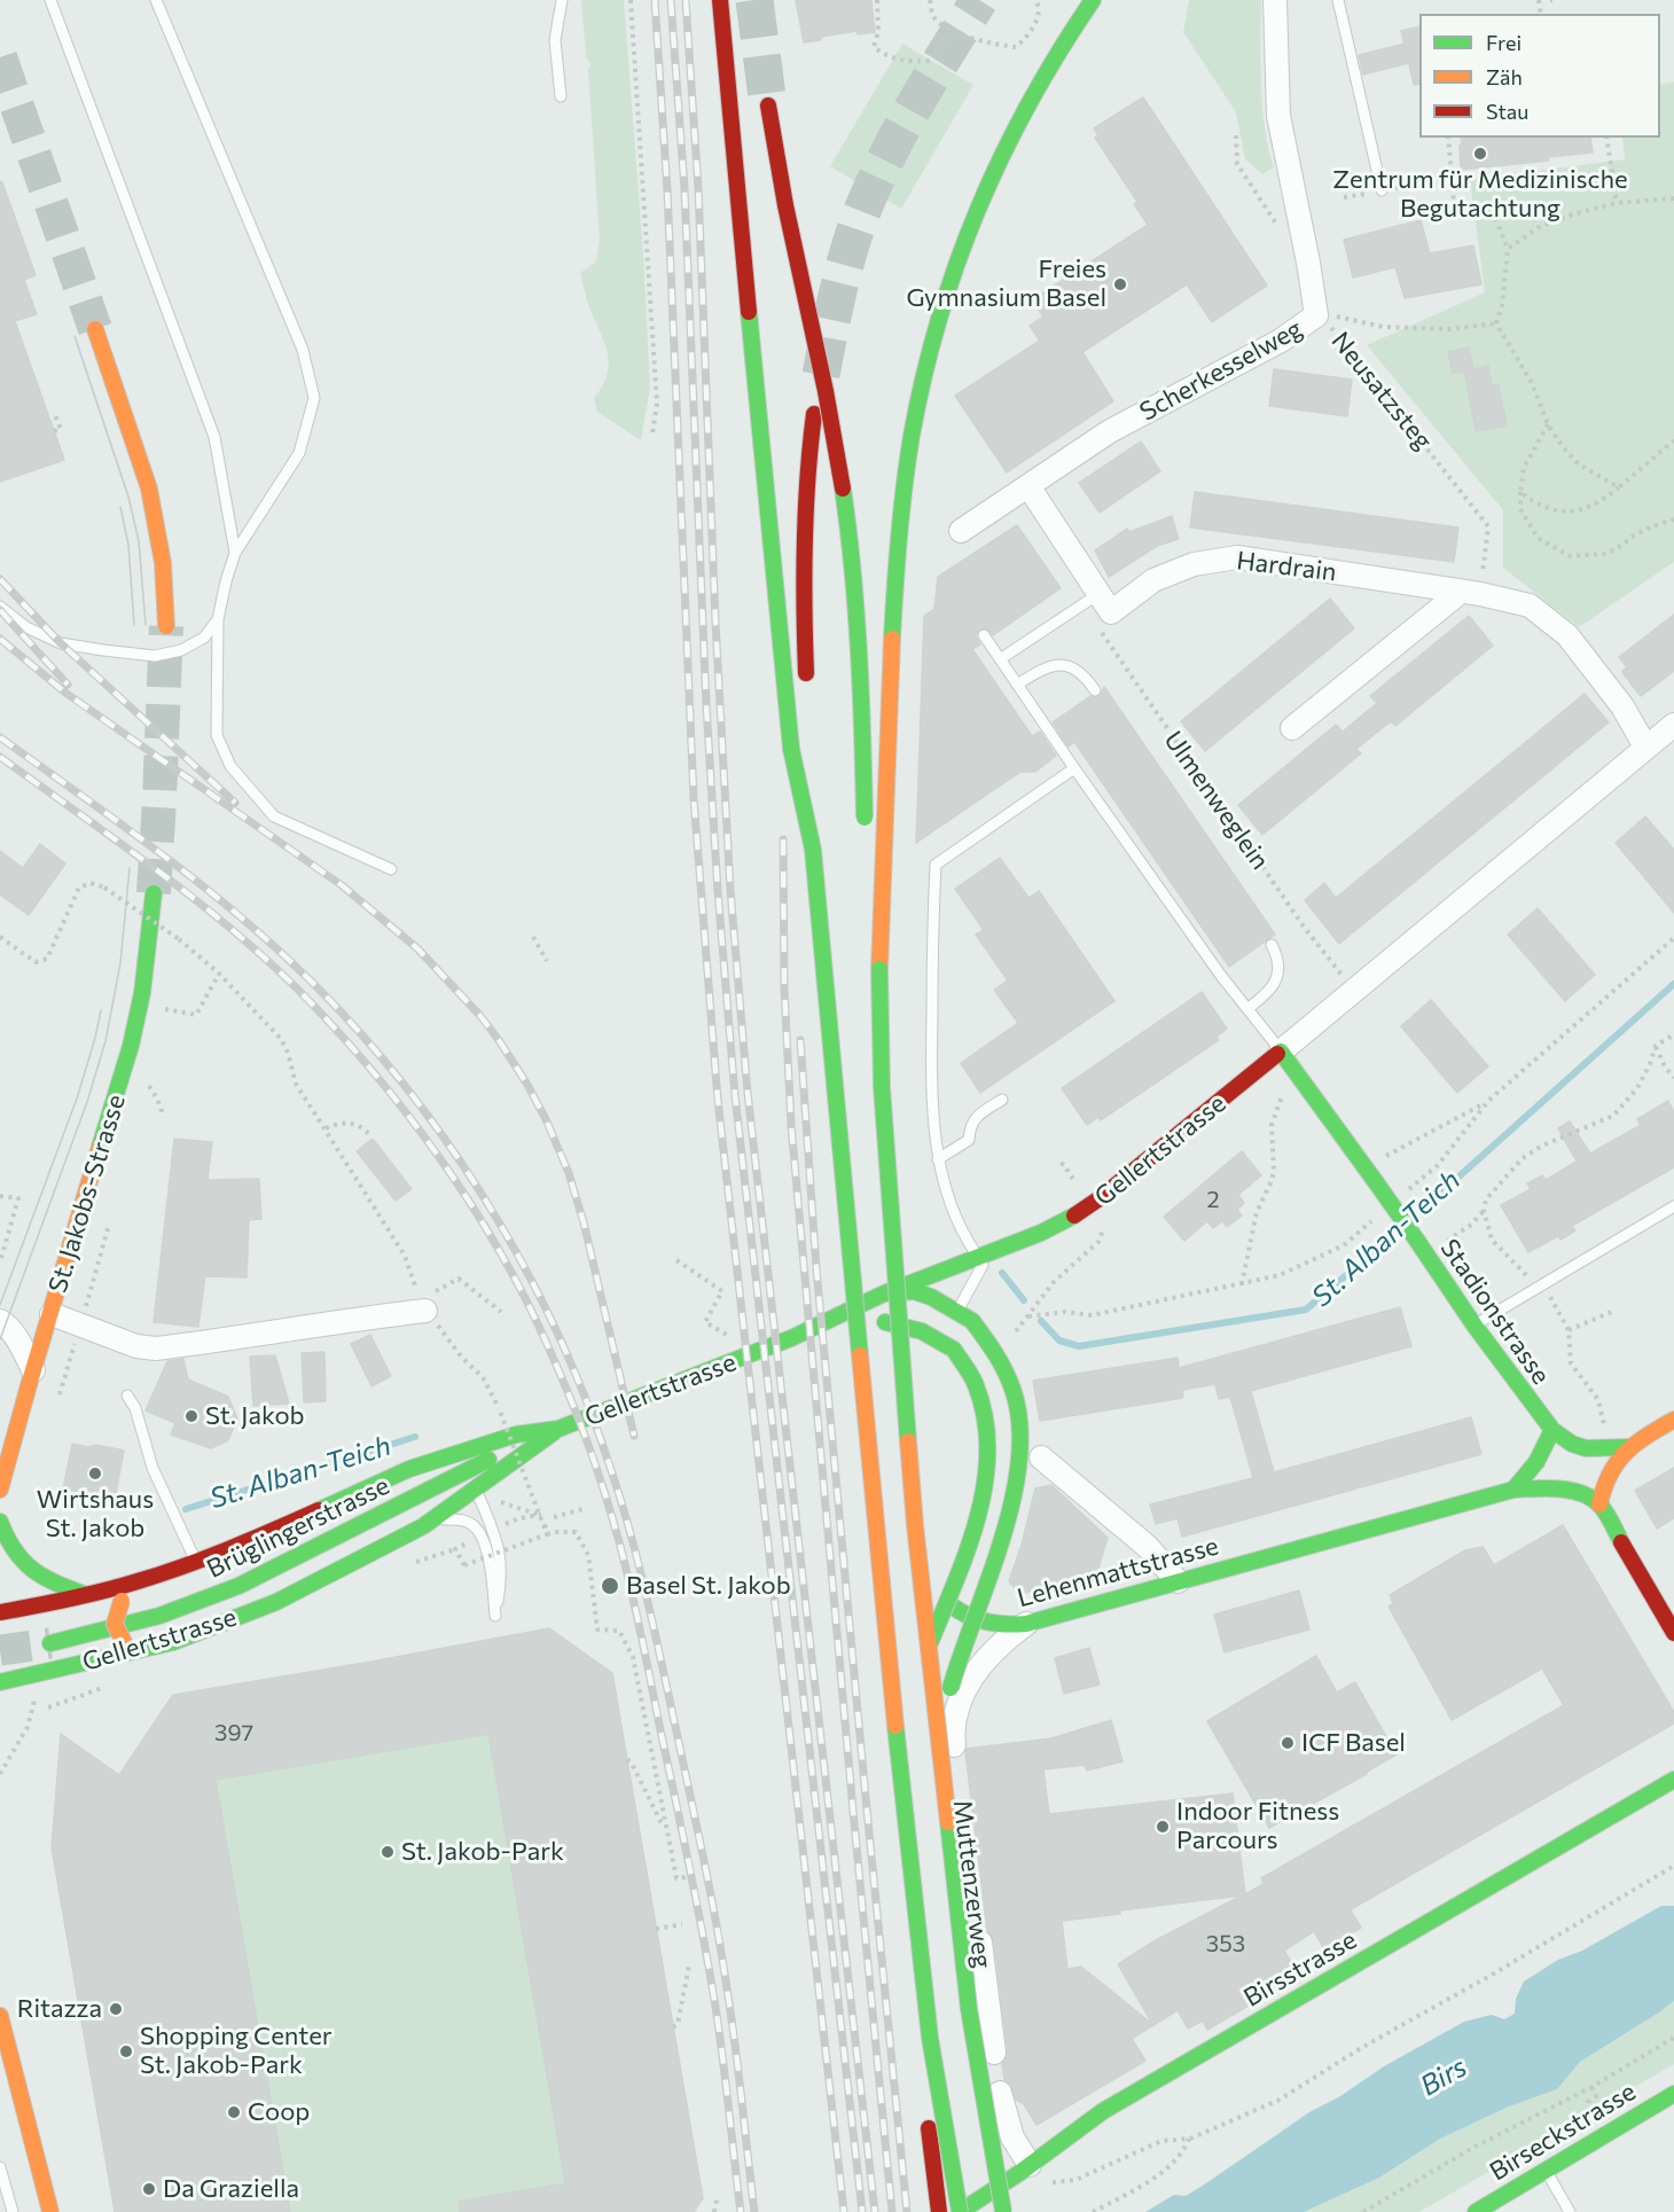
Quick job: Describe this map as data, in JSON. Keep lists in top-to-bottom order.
{
  "streets": {
    "main road": [
      "Gellertstrasse",
      "St. Jakobs-Strasse",
      "Stadionstrasse",
      "Brüglingerstrasse",
      "Lehenmattstrasse",
      "Birsstrasse",
      "Birseckstrasse"
    ],
    "street": ["Scherkesselweg", "Hardrain", "Muttenzerweg"],
    "path": ["Neusatzsteg", "Ulmenweglein"]
  },
  "crossings": [
    ["Scherkesselweg", "Neusatzsteg"],
    ["Neusatzsteg", "Hardrain"],
    ["Hardrain", "Ulmenweglein"],
    ["Hardrain", "Gellertstrasse"],
    ["Ulmenweglein", "Gellertstrasse"],
    ["Gellertstrasse", "Stadionstrasse"],
    ["Gellertstrasse", "Brüglingerstrasse"],
    ["Lehenmattstrasse", "Muttenzerweg"],
    ["Muttenzerweg", "Birsstrasse"]
  ],
  "water": ["St. Alban-Teich", "Birs"],
  "places": [
    "Zentrum für Medizinische Begutachtung",
    "Freies Gymnasium Basel",
    "St. Jakob",
    "Wirtshaus St. Jakob",
    "Basel St. Jakob",
    "ICF Basel",
    "Indoor Fitness Parcours",
    "St. Jakob-Park",
    "Ritazza",
    "Shopping Center St. Jakob-Park",
    "Coop",
    "Da Graziella"
  ],
  "house_numbers": ["2", "397", "353"],
  "legend": ["Frei", "Zäh", "Stau"]
}
